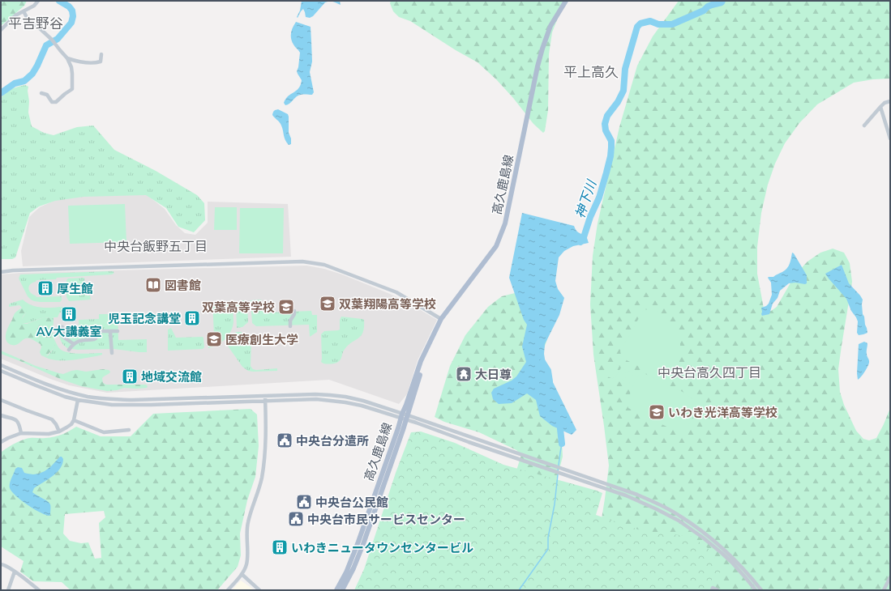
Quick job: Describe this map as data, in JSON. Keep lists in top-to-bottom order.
{
  "streets": {
    "main road": ["高久鹿島線"]
  },
  "districts": [
    "平吉野谷",
    "平上高久",
    "中央台飯野五丁目",
    "中央台高久四丁目"
  ],
  "water": ["神下川"],
  "places": {
    "library": ["図書館"],
    "building": [
      "厚生館",
      "AV大講義室",
      "児玉記念講堂",
      "地域交流館",
      "いわきニュータウンセンタービル"
    ],
    "school or university": [
      "双葉翔陽高等学校",
      "双葉高等学校",
      "医療創生大学",
      "いわき光洋高等学校"
    ],
    "temple": ["大日尊"],
    "public building": ["中央台分遣所", "中央台公民館", "中央台市民サービスセンター"]
  }
}
